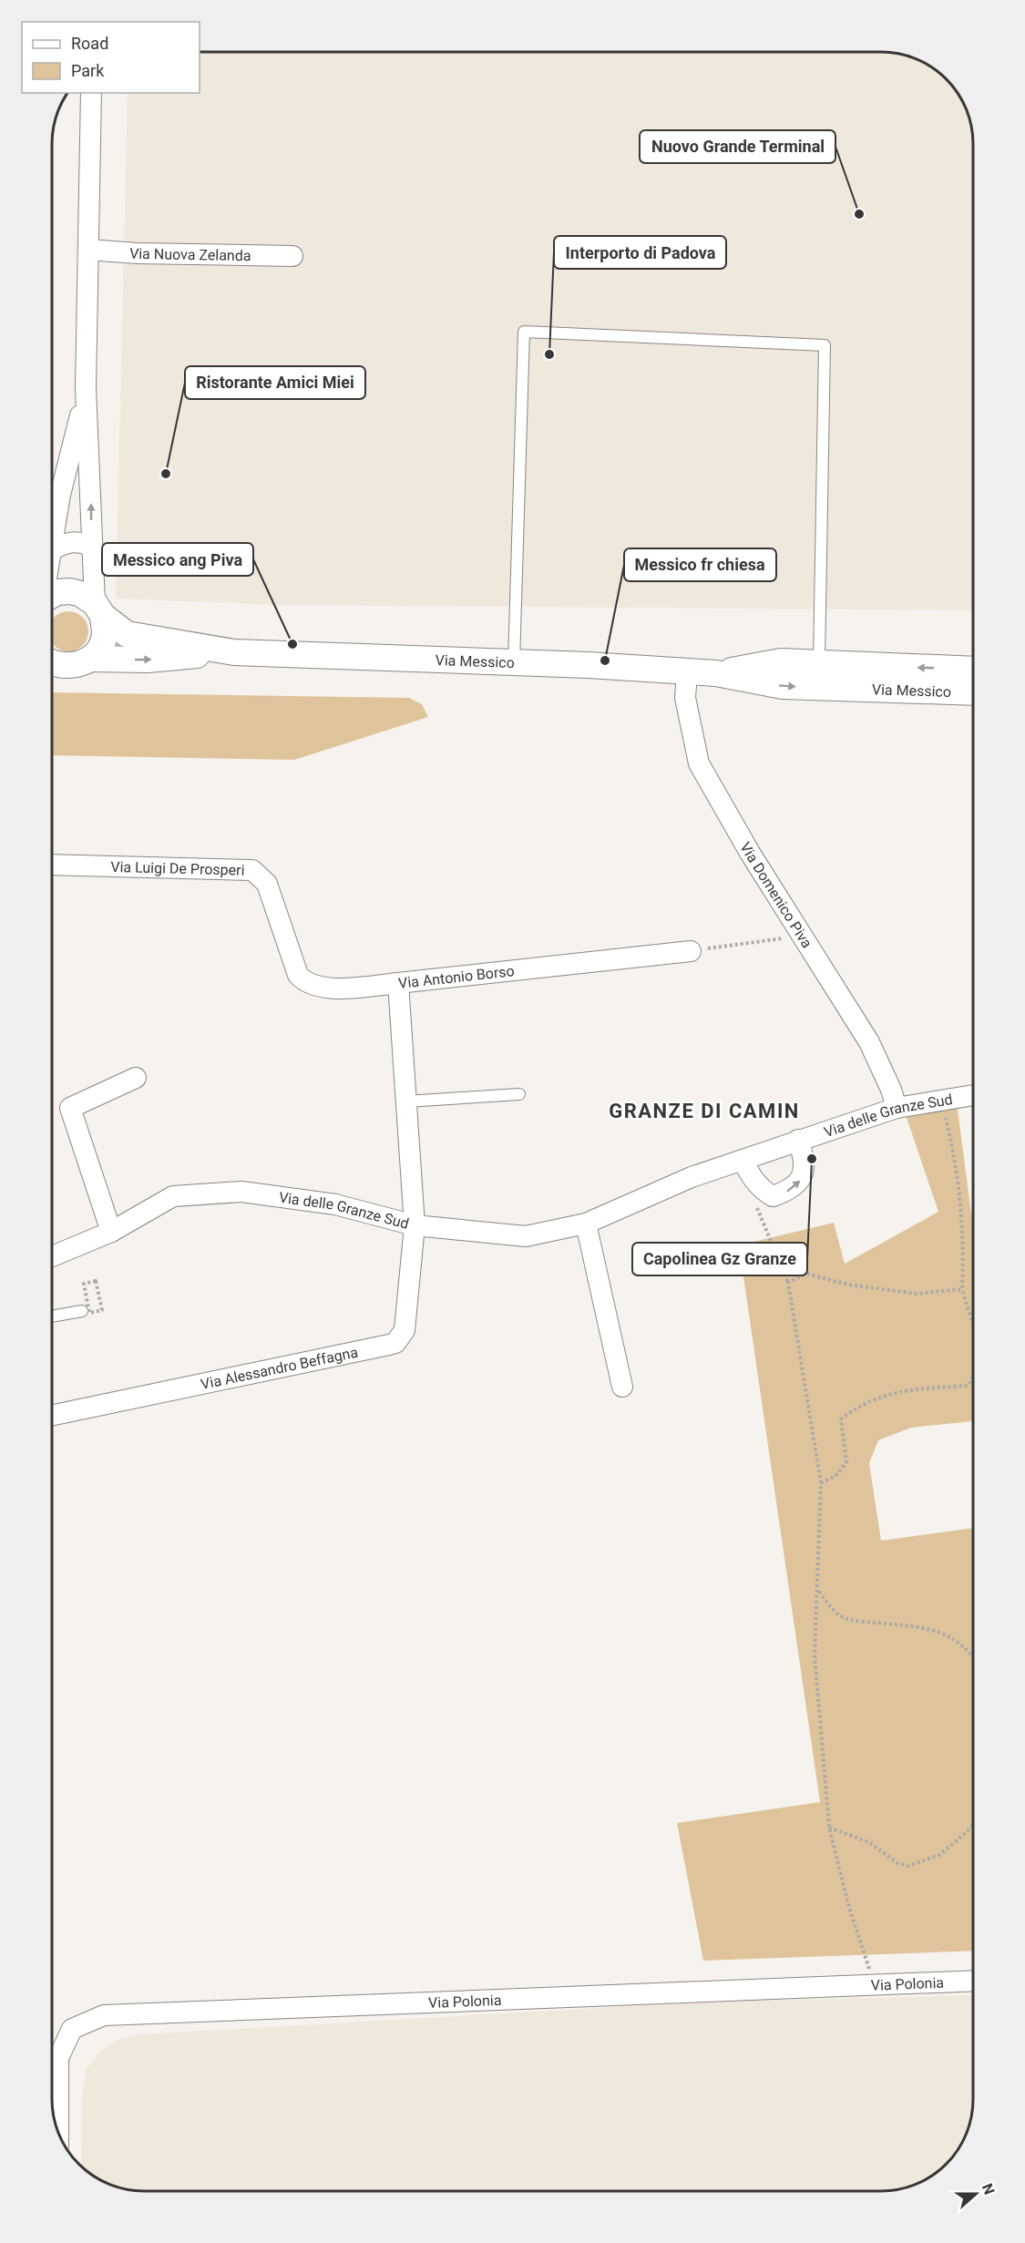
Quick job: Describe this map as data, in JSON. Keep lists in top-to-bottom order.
{
  "streets": {
    "street": [
      "Via Nuova Zelanda",
      "Via Messico",
      "Via Luigi De Prosperi",
      "Via Domenico Piva",
      "Via Antonio Borso",
      "Via delle Granze Sud",
      "Via Alessandro Beffagna",
      "Via Polonia"
    ]
  },
  "crossings": [
    ["Via Messico", "Via Domenico Piva"],
    ["Via Luigi De Prosperi", "Via Antonio Borso"],
    ["Via Domenico Piva", "Via delle Granze Sud"],
    ["Via Antonio Borso", "Via delle Granze Sud"],
    ["Via Antonio Borso", "Via Alessandro Beffagna"],
    ["Via delle Granze Sud", "Via Alessandro Beffagna"]
  ],
  "districts": ["GRANZE DI CAMIN"],
  "places": [
    "Nuovo Grande Terminal",
    "Interporto di Padova",
    "Ristorante Amici Miei",
    "Messico ang Piva",
    "Messico fr chiesa",
    "Capolinea Gz Granze"
  ],
  "legend": ["Road", "Park"],
  "north": "right"
}
